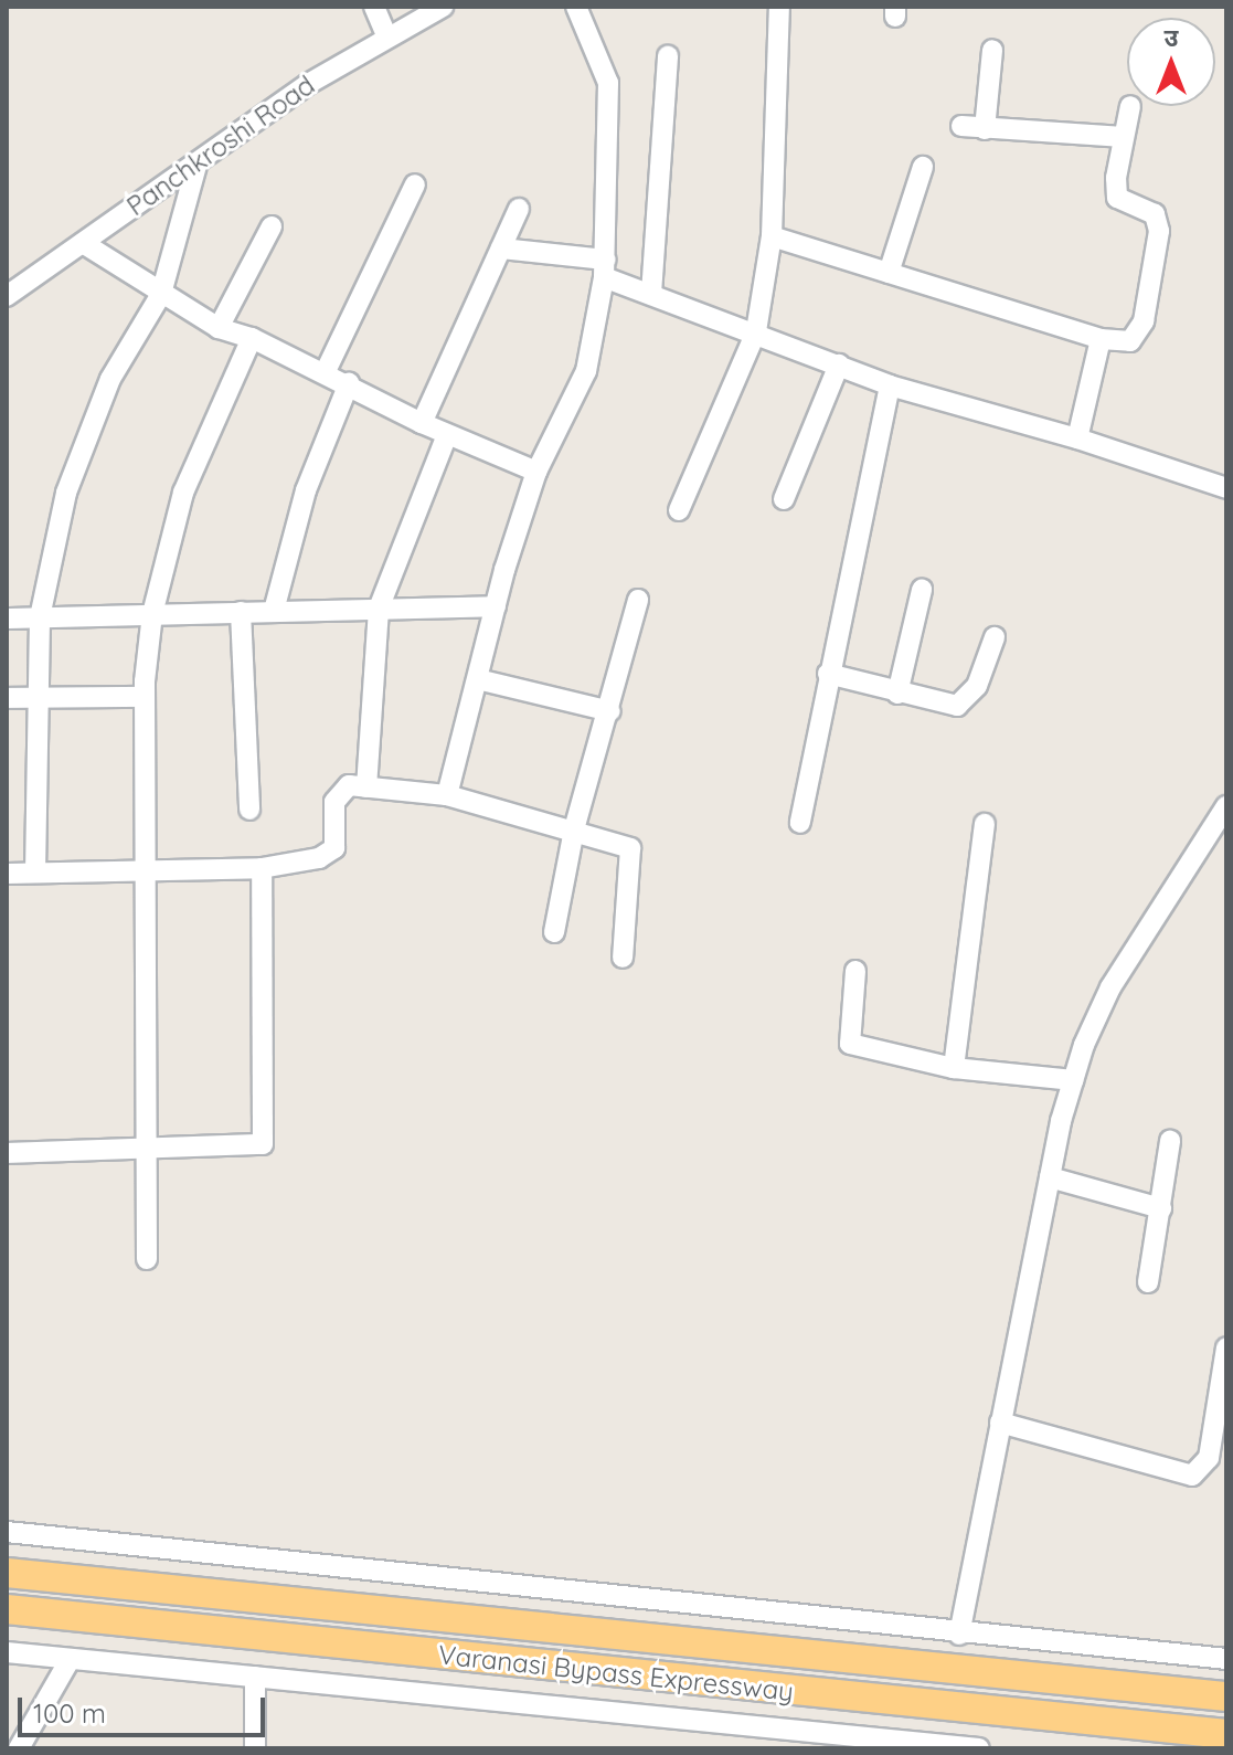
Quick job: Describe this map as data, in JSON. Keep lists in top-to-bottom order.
{
  "streets": {
    "highway": ["Varanasi Bypass Expressway"],
    "street": ["Panchkroshi Road"]
  },
  "scale_bar": "100 m",
  "north": "top"
}
